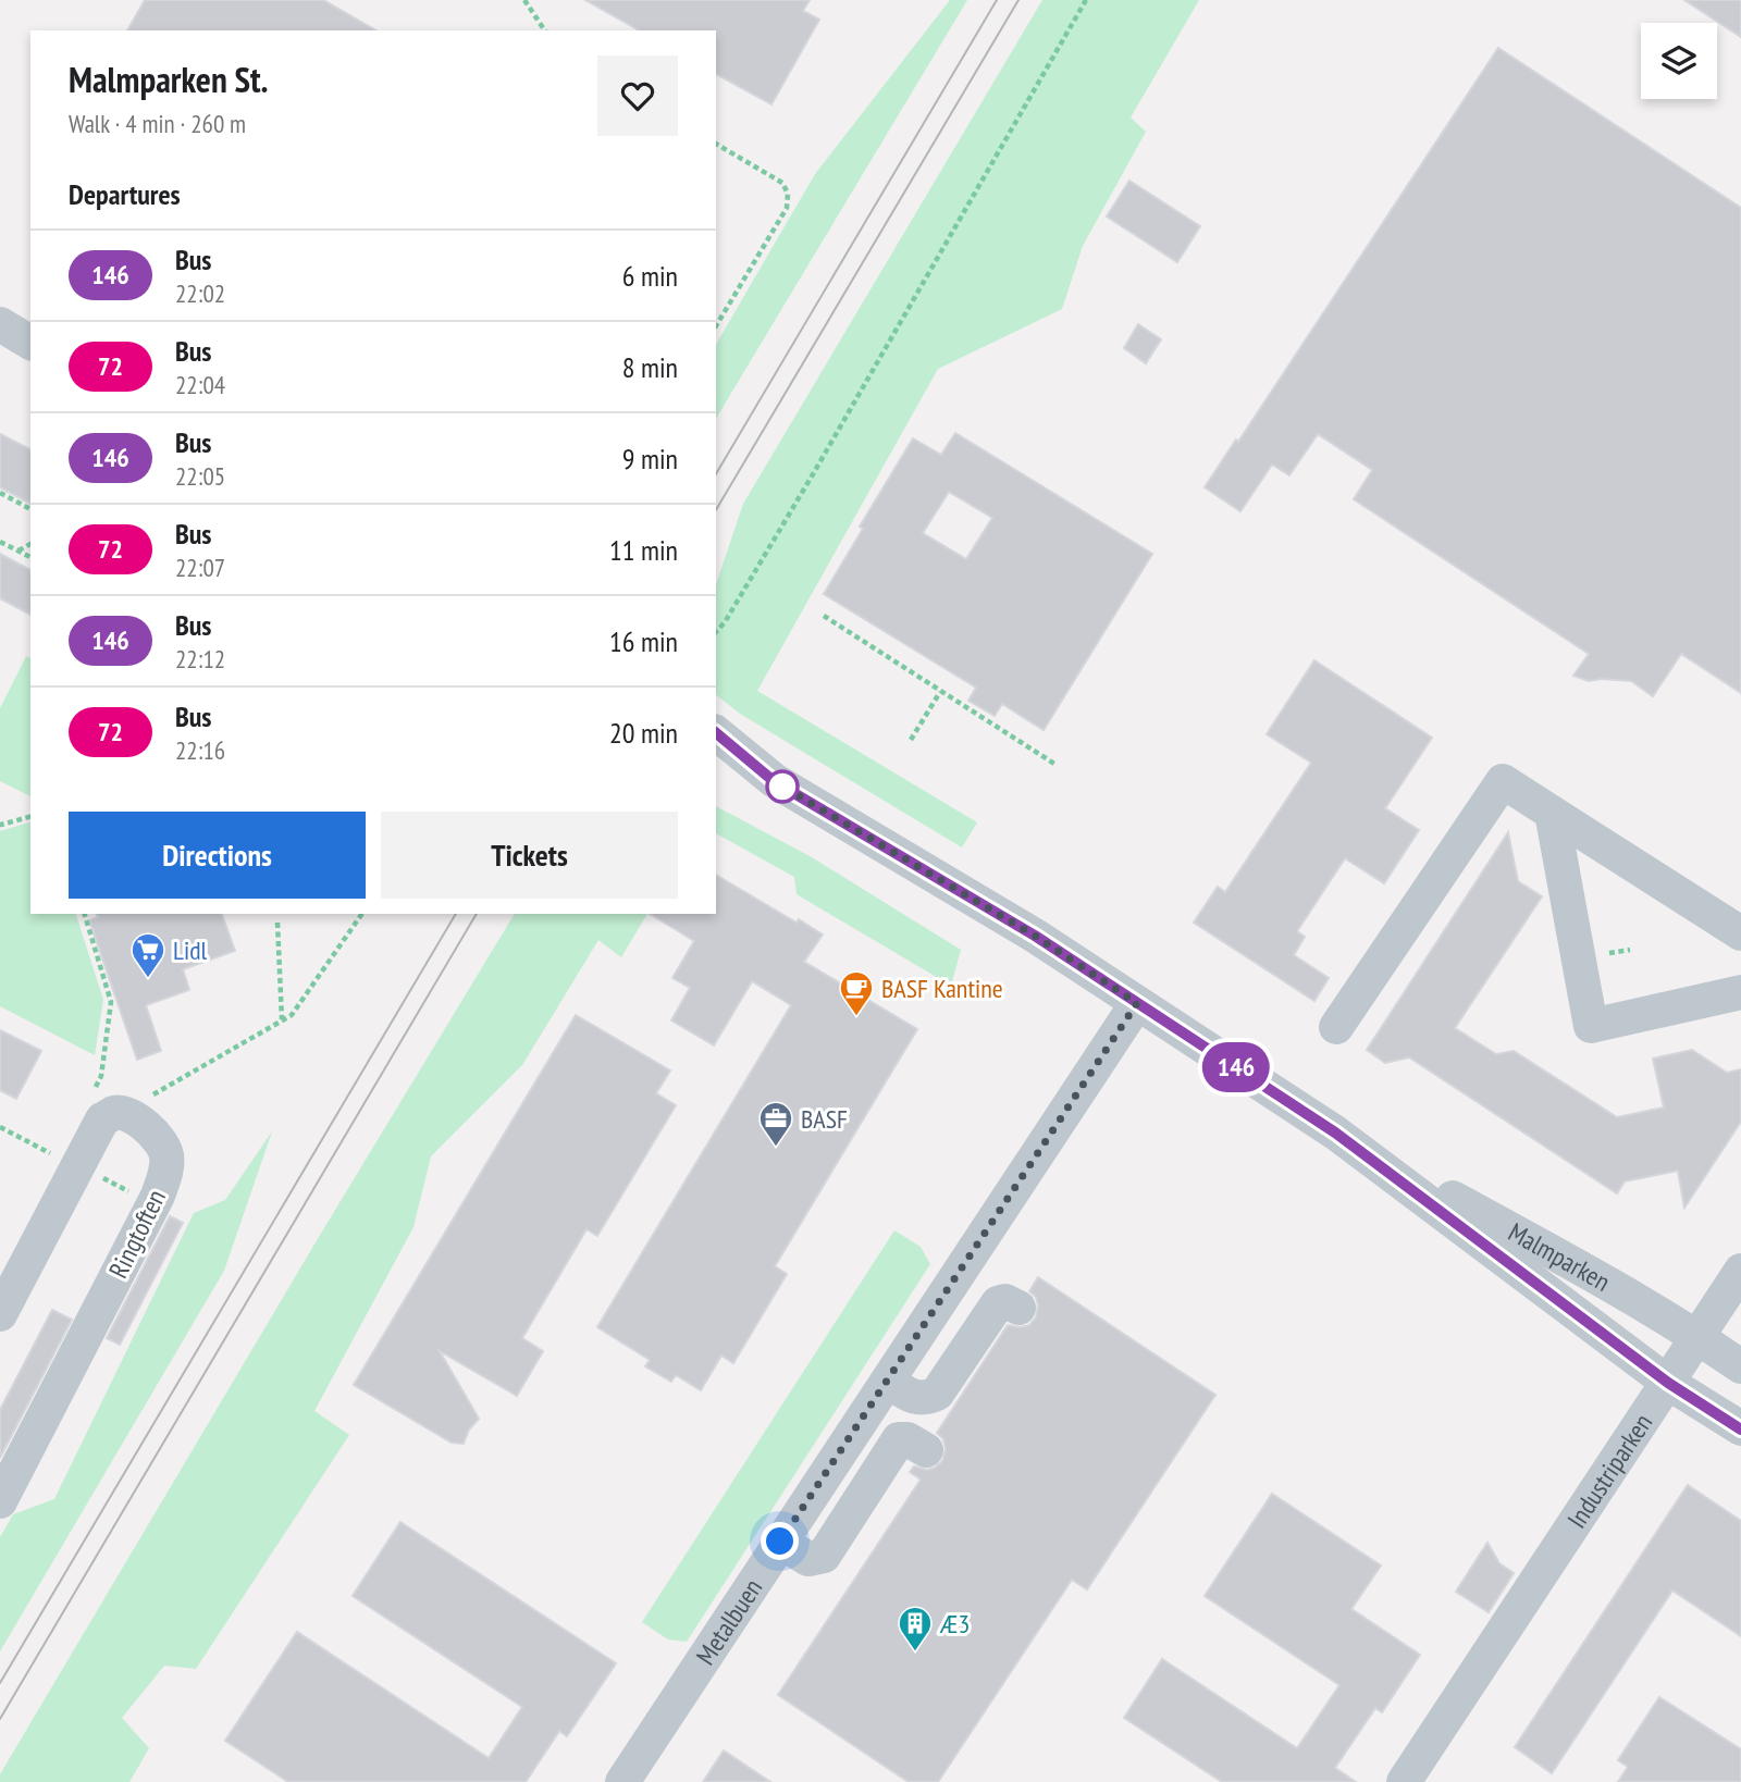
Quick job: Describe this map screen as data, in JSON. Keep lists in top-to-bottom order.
{
  "streets": {
    "street": [
      "Ringtoften",
      "Malmparken",
      "Industriparken",
      "Metalbuen"
    ]
  },
  "crossings": [
    ["Malmparken", "Industriparken"],
    ["Malmparken", "Metalbuen"]
  ],
  "places": {
    "supermarket": ["Lidl"],
    "cafe": ["BASF Kantine"],
    "office": ["BASF"],
    "building": ["Æ3"]
  },
  "lines": ["bus line 146"],
  "page": {
    "on_map": "146",
    "heading": [
      ["Malmparken St.", "Walk · 4 min · 260 m"],
      "Departures"
    ],
    "list": [
      {
        "mark": "146",
        "name": "Bus",
        "note": "22:02",
        "value": "6 min"
      },
      {
        "mark": "72",
        "name": "Bus",
        "note": "22:04",
        "value": "8 min"
      },
      {
        "mark": "146",
        "name": "Bus",
        "note": "22:05",
        "value": "9 min"
      },
      {
        "mark": "72",
        "name": "Bus",
        "note": "22:07",
        "value": "11 min"
      },
      {
        "mark": "146",
        "name": "Bus",
        "note": "22:12",
        "value": "16 min"
      },
      {
        "mark": "72",
        "name": "Bus",
        "note": "22:16",
        "value": "20 min"
      }
    ],
    "buttons": ["Directions", "Tickets"]
  }
}
